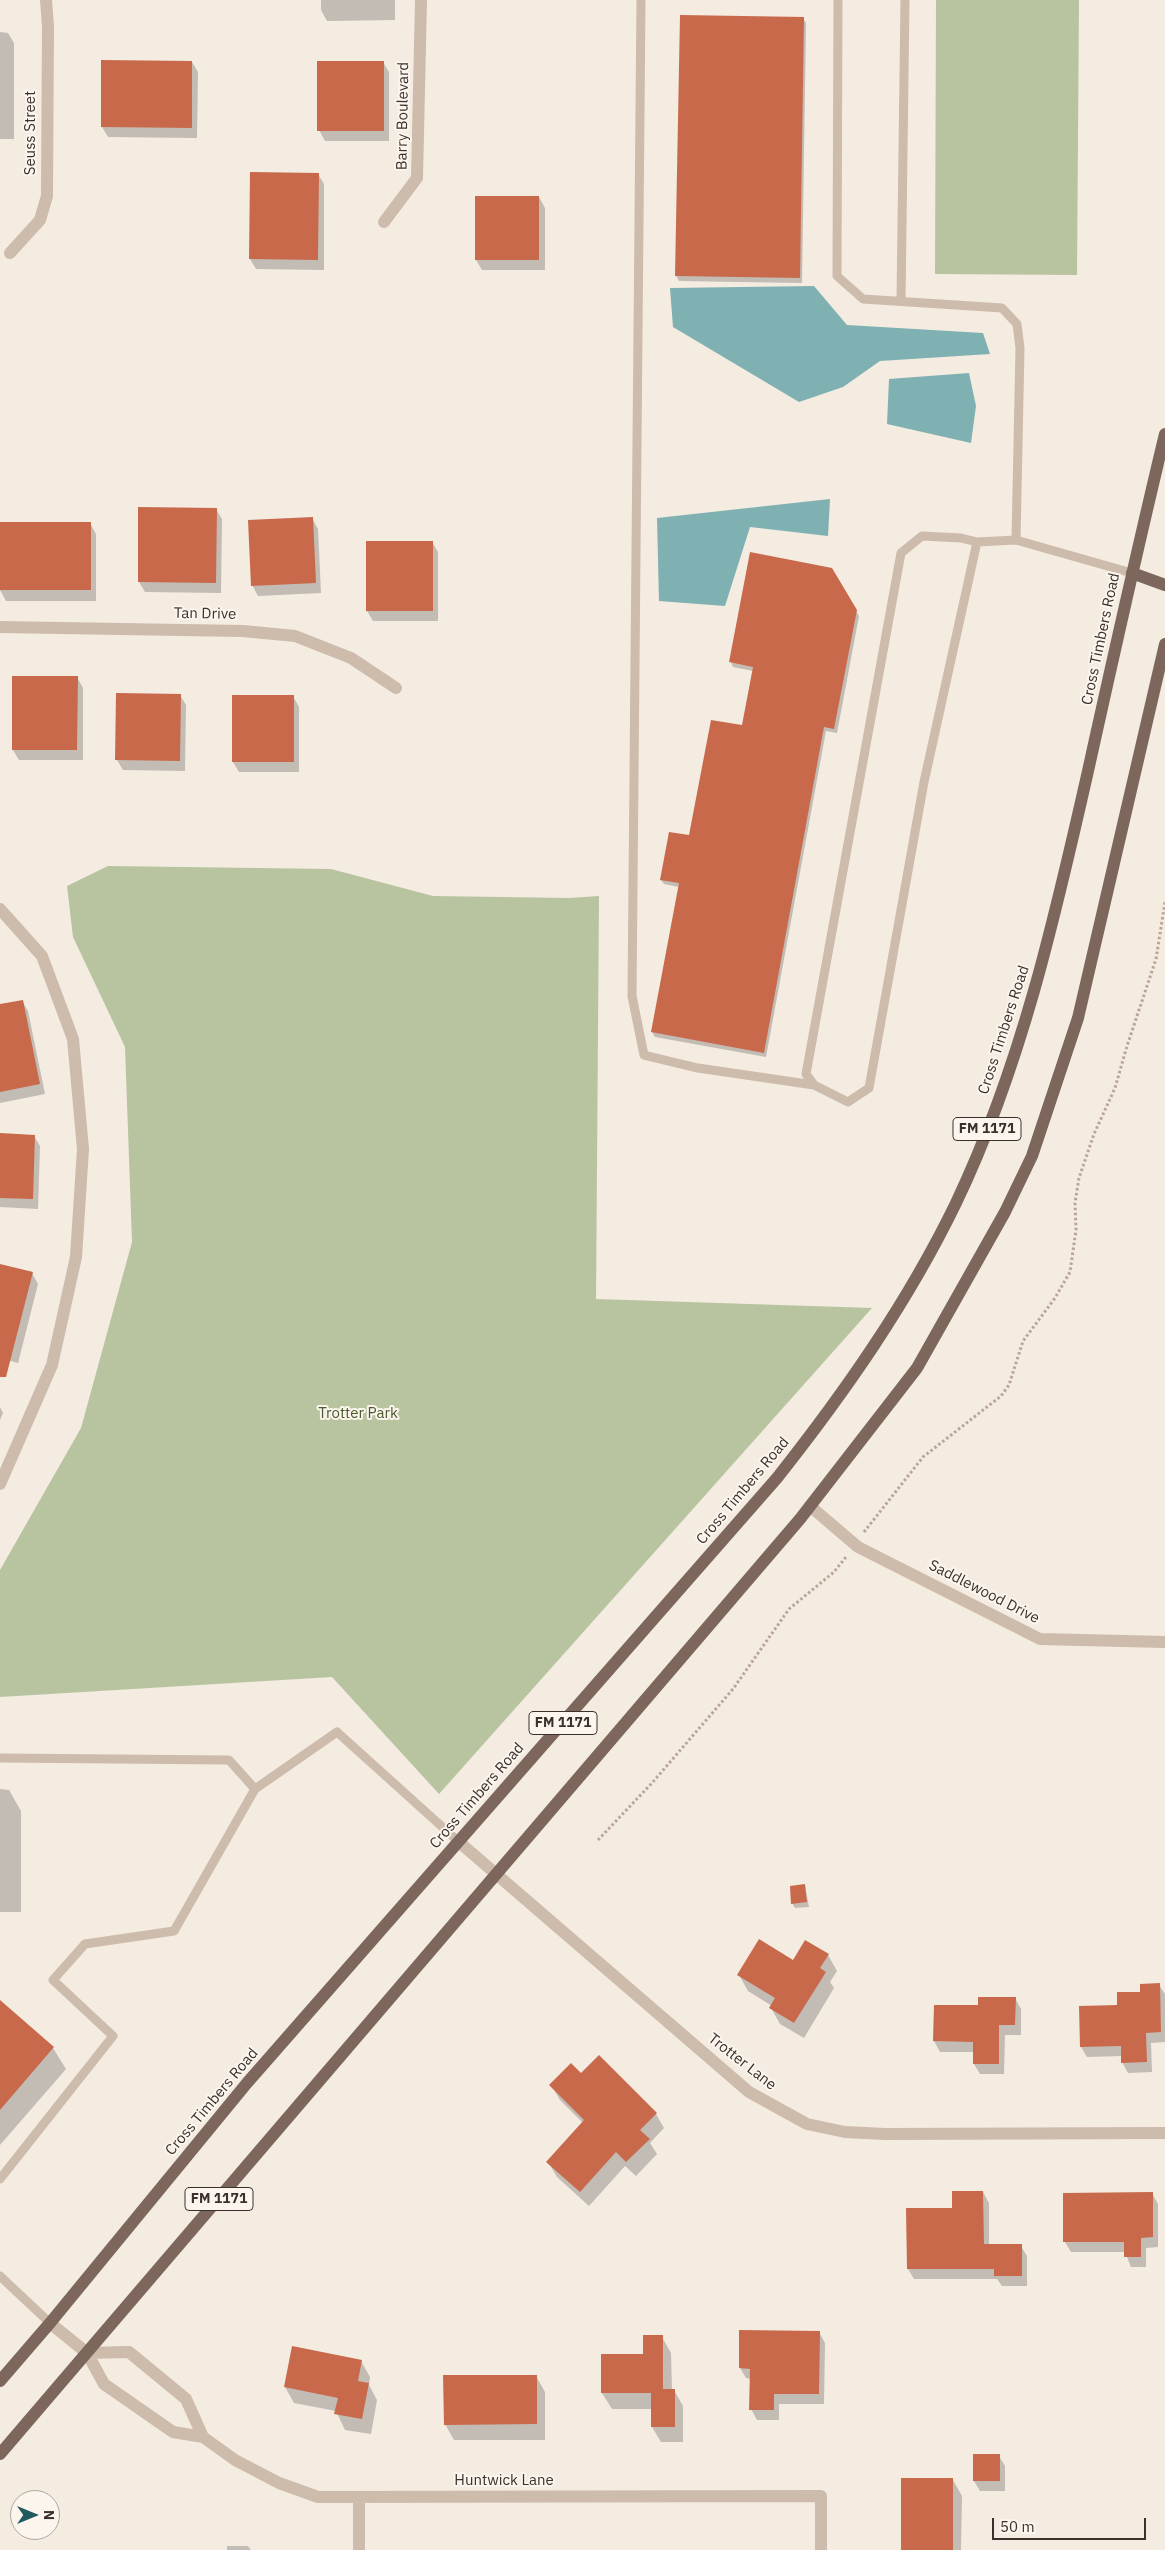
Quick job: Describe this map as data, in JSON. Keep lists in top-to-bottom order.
{
  "streets": {
    "main road": ["Cross Timbers Road", "FM 1171"],
    "street": [
      "Barry Boulevard",
      "Seuss Street",
      "Tan Drive",
      "Saddlewood Drive",
      "Trotter Lane",
      "Huntwick Lane"
    ]
  },
  "crossings": [
    ["Cross Timbers Road", "Trotter Lane"],
    ["Cross Timbers Road", "Huntwick Lane"],
    ["FM 1171", "Saddlewood Drive"],
    ["FM 1171", "Trotter Lane"],
    ["FM 1171", "Huntwick Lane"]
  ],
  "parks": ["Trotter Park"],
  "scale_bar": "50 m",
  "north": "right"
}
